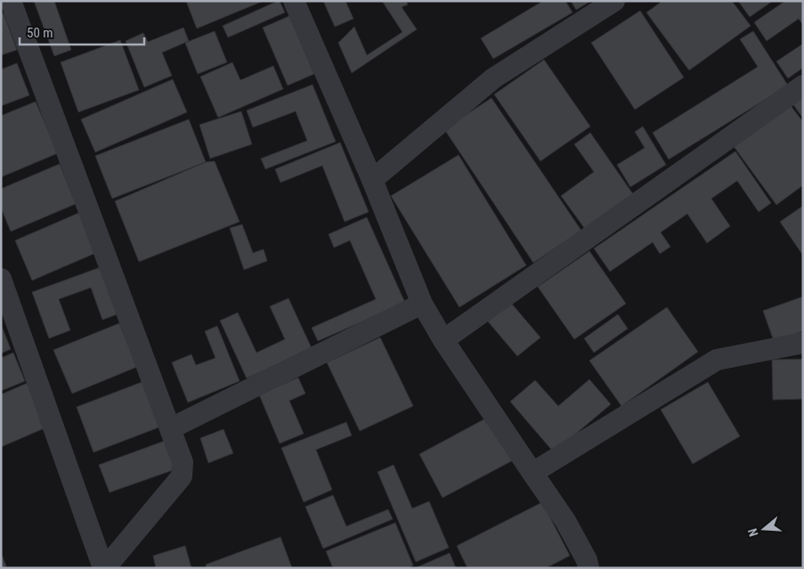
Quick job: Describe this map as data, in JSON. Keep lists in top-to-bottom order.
{
  "scale_bar": "50 m",
  "north": "left"
}
